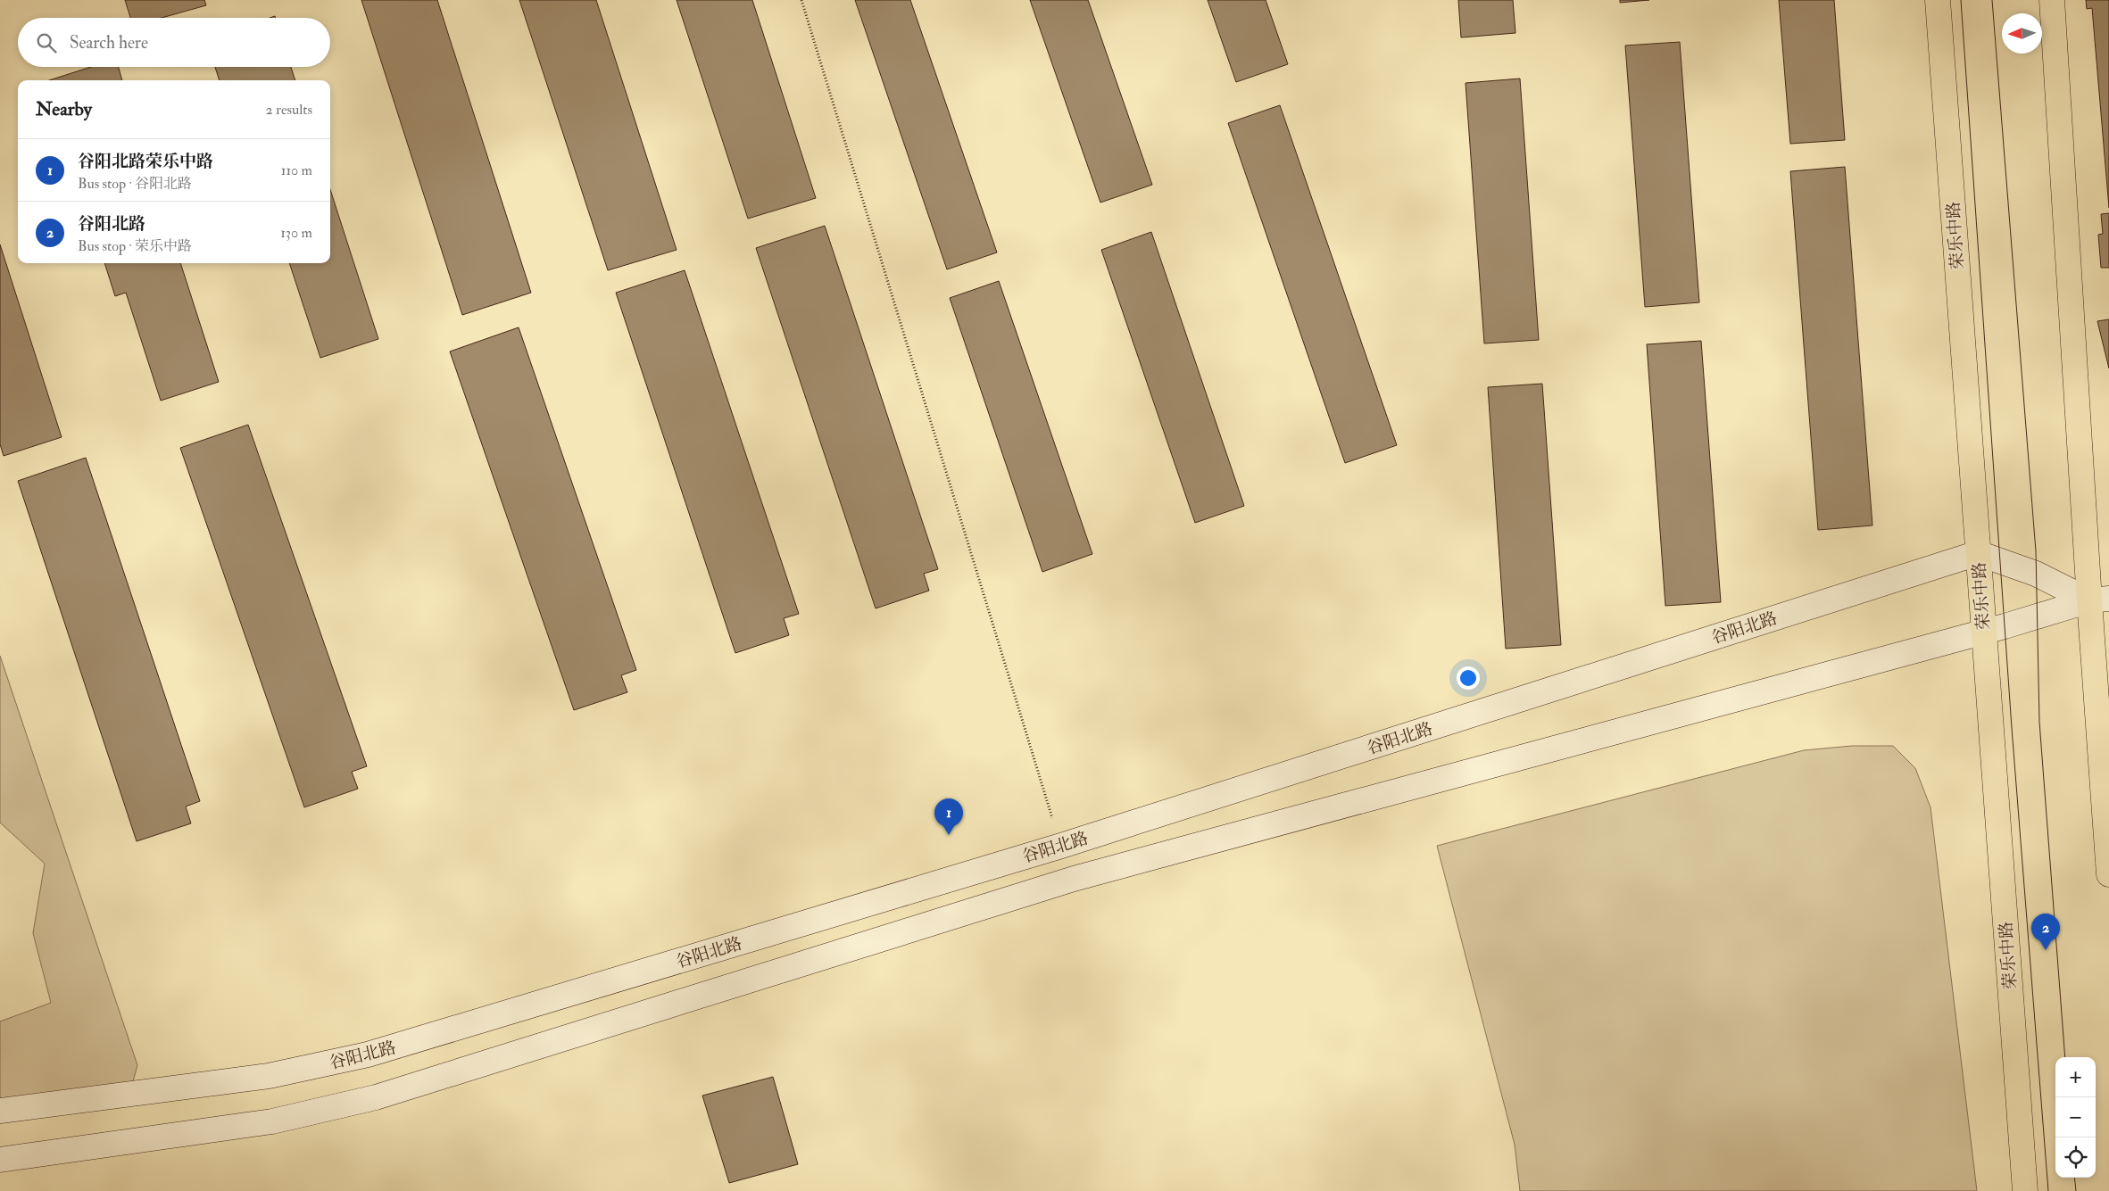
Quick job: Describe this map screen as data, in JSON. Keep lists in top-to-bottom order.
{
  "streets": {
    "main road": ["荣乐中路", "谷阳北路"]
  },
  "crossings": [
    ["荣乐中路", "谷阳北路"]
  ],
  "north": "left",
  "page": {
    "search": "Search here",
    "heading": ["Nearby", "2 results"],
    "list": [
      {
        "mark": "1",
        "name": "谷阳北路荣乐中路",
        "note": "Bus stop · 谷阳北路",
        "value": "110 m"
      },
      {
        "mark": "2",
        "name": "谷阳北路",
        "note": "Bus stop · 荣乐中路",
        "value": "130 m"
      }
    ],
    "pins": ["1", "2"],
    "map_buttons": ["+", "−"]
  }
}
